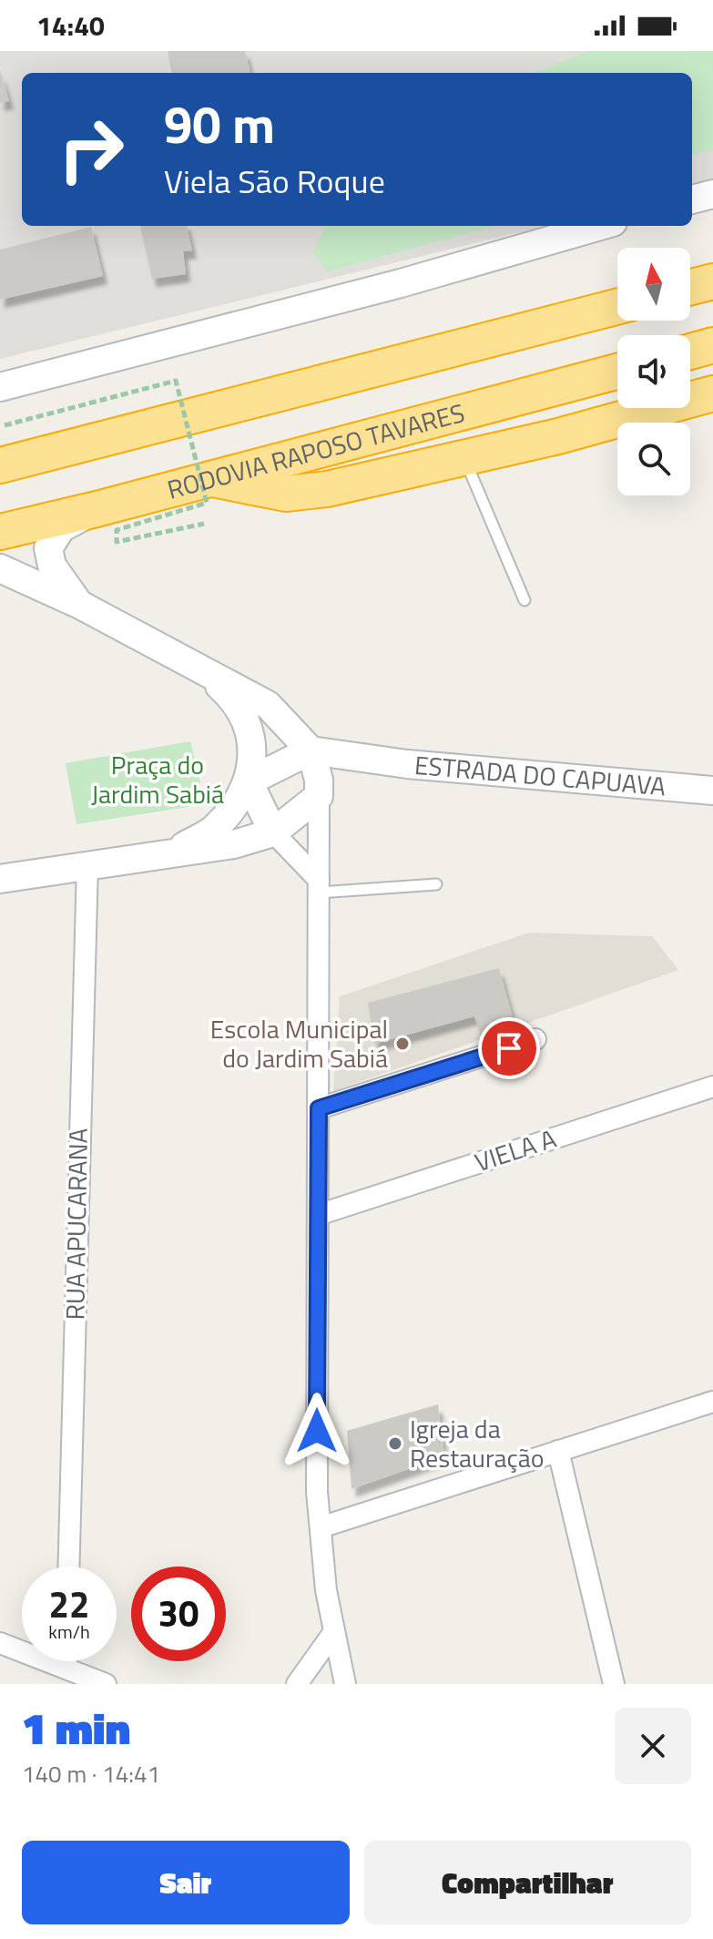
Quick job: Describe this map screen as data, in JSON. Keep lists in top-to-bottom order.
{
  "streets": {
    "highway": ["RODOVIA RAPOSO TAVARES"],
    "main road": ["ESTRADA DO CAPUAVA"],
    "street": ["VIELA A", "RUA APUCARANA"]
  },
  "parks": ["Praça do Jardim Sabiá"],
  "places": ["Escola Municipal do Jardim Sabiá", "Igreja da Restauração"],
  "north": "top",
  "page": {
    "status": "14:40",
    "turn": ["90 m", "Viela São Roque"],
    "speed": "22 km/h",
    "limit": "30",
    "heading": ["1 min", "140 m · 14:41"],
    "buttons": ["Sair", "Compartilhar"]
  }
}
